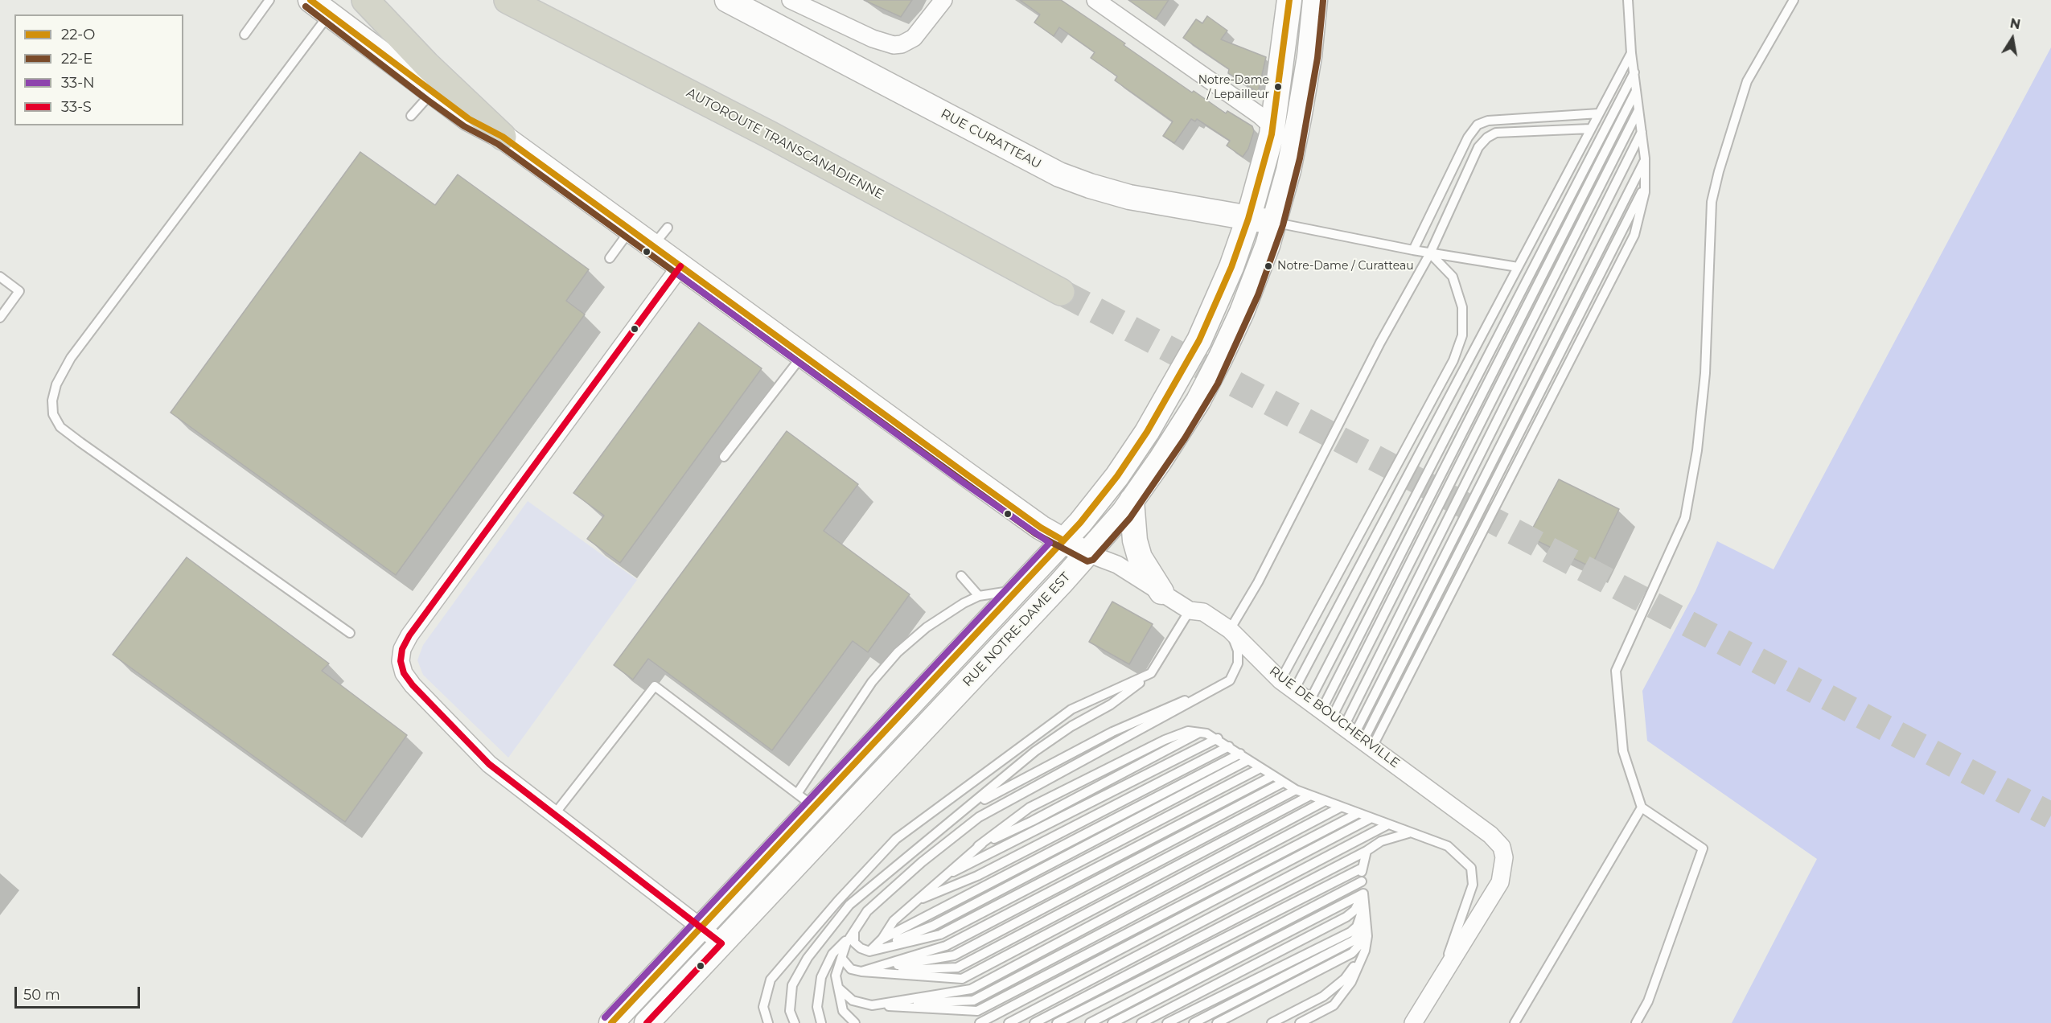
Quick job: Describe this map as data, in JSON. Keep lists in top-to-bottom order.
{
  "streets": {
    "highway": ["AUTOROUTE TRANSCANADIENNE"],
    "main road": ["RUE CURATTEAU", "RUE NOTRE-DAME EST", "RUE DE BOUCHERVILLE"]
  },
  "crossings": [
    ["RUE CURATTEAU", "RUE NOTRE-DAME EST"],
    ["RUE NOTRE-DAME EST", "RUE DE BOUCHERVILLE"]
  ],
  "places": ["Notre-Dame / Lepailleur", "Notre-Dame / Curatteau"],
  "lines": [
    "transit line 22-O",
    "transit line 22-E",
    "transit line 33-S",
    "transit line 33-N"
  ],
  "legend": [
    "22-O",
    "22-E",
    "33-N",
    "33-S"
  ],
  "scale_bar": "50 m",
  "north": "top"
}
